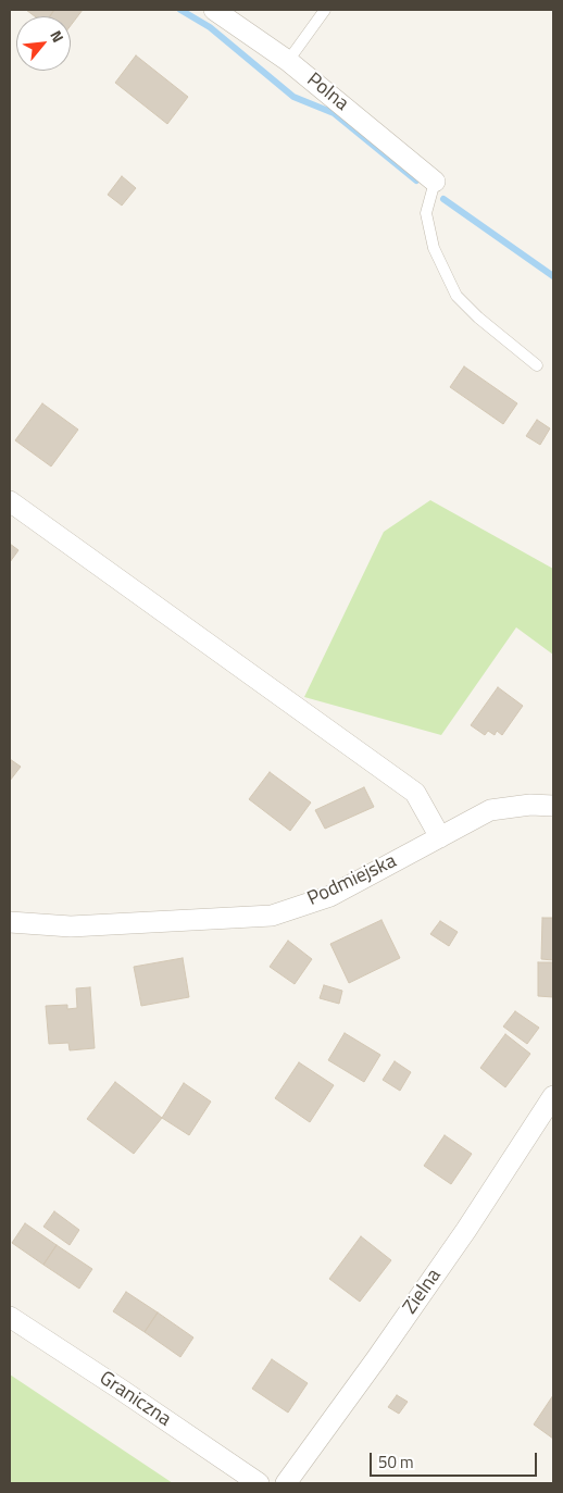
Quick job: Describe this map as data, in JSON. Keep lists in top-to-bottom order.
{
  "streets": {
    "street": [
      "Polna",
      "Podmiejska",
      "Zielna",
      "Graniczna"
    ]
  },
  "scale_bar": "50 m",
  "north": "top right"
}
